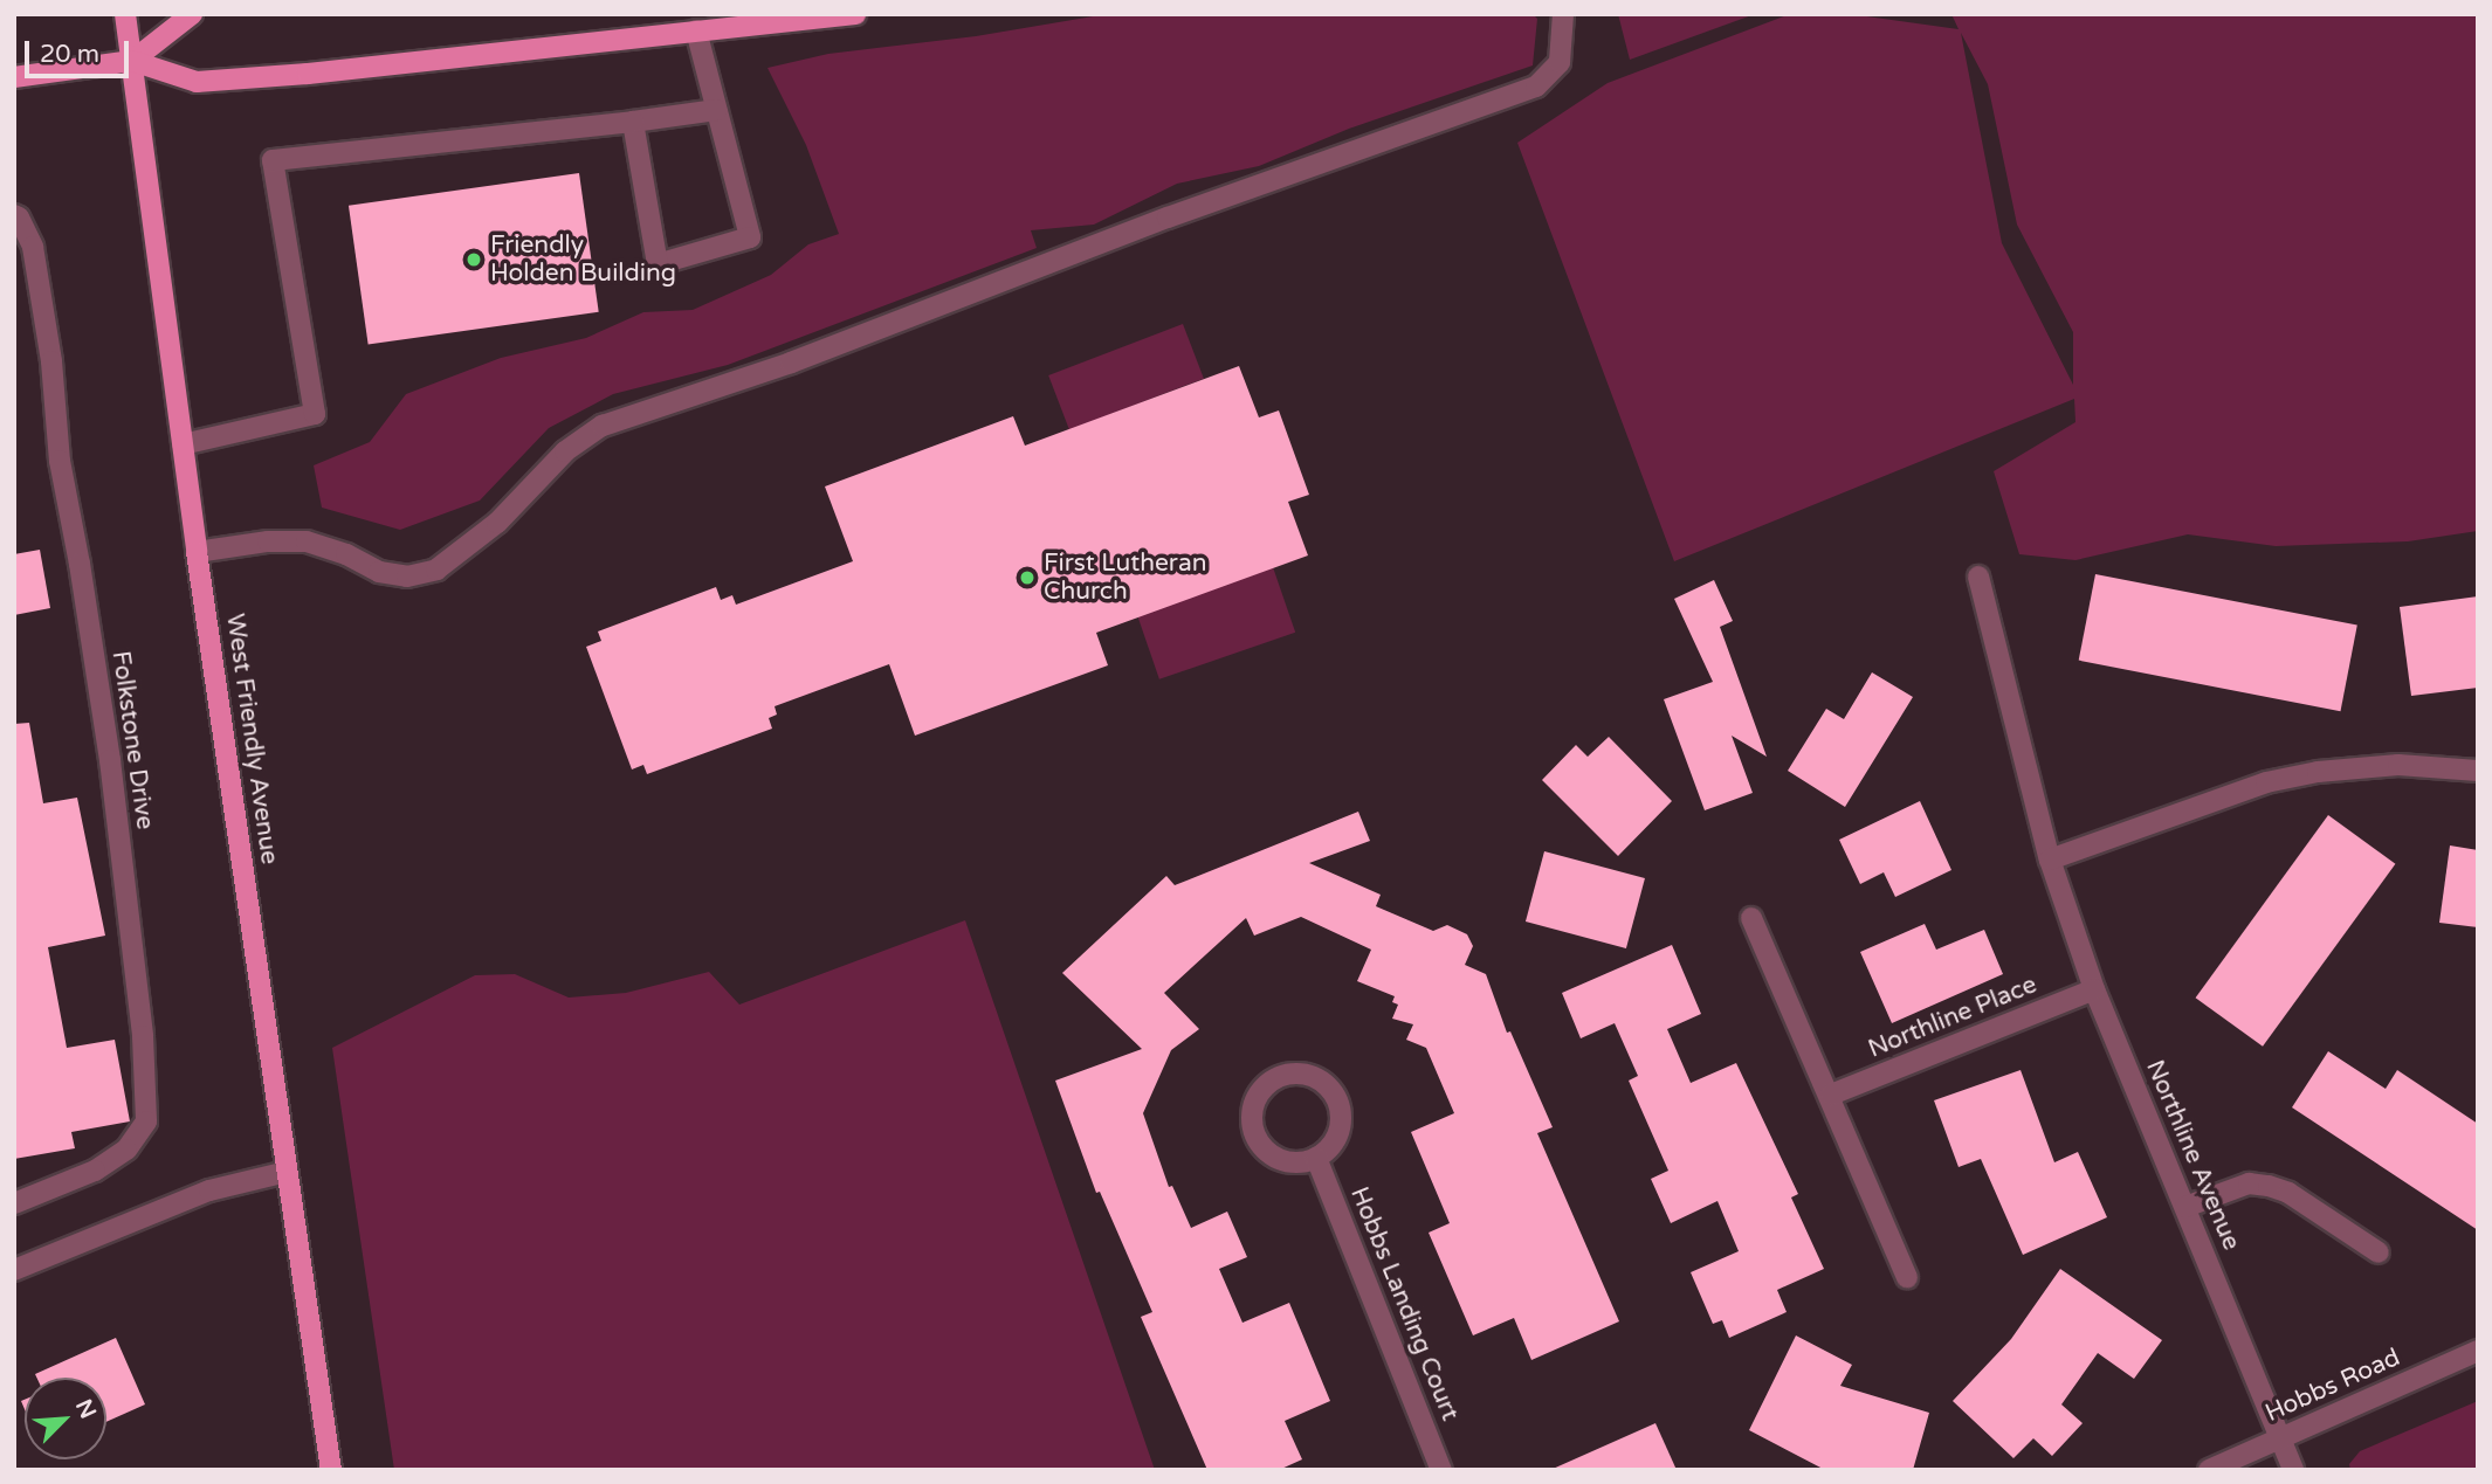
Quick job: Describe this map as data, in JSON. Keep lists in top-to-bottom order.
{
  "streets": {
    "main road": ["West Friendly Avenue"],
    "street": [
      "Folkstone Drive",
      "Northline Place",
      "Northline Avenue",
      "Hobbs Landing Court",
      "Hobbs Road"
    ]
  },
  "crossings": [
    ["Northline Place", "Northline Avenue"],
    ["Northline Avenue", "Hobbs Road"]
  ],
  "places": ["Friendly Holden Building", "First Lutheran Church"],
  "scale_bar": "20 m",
  "north": "top right"
}
